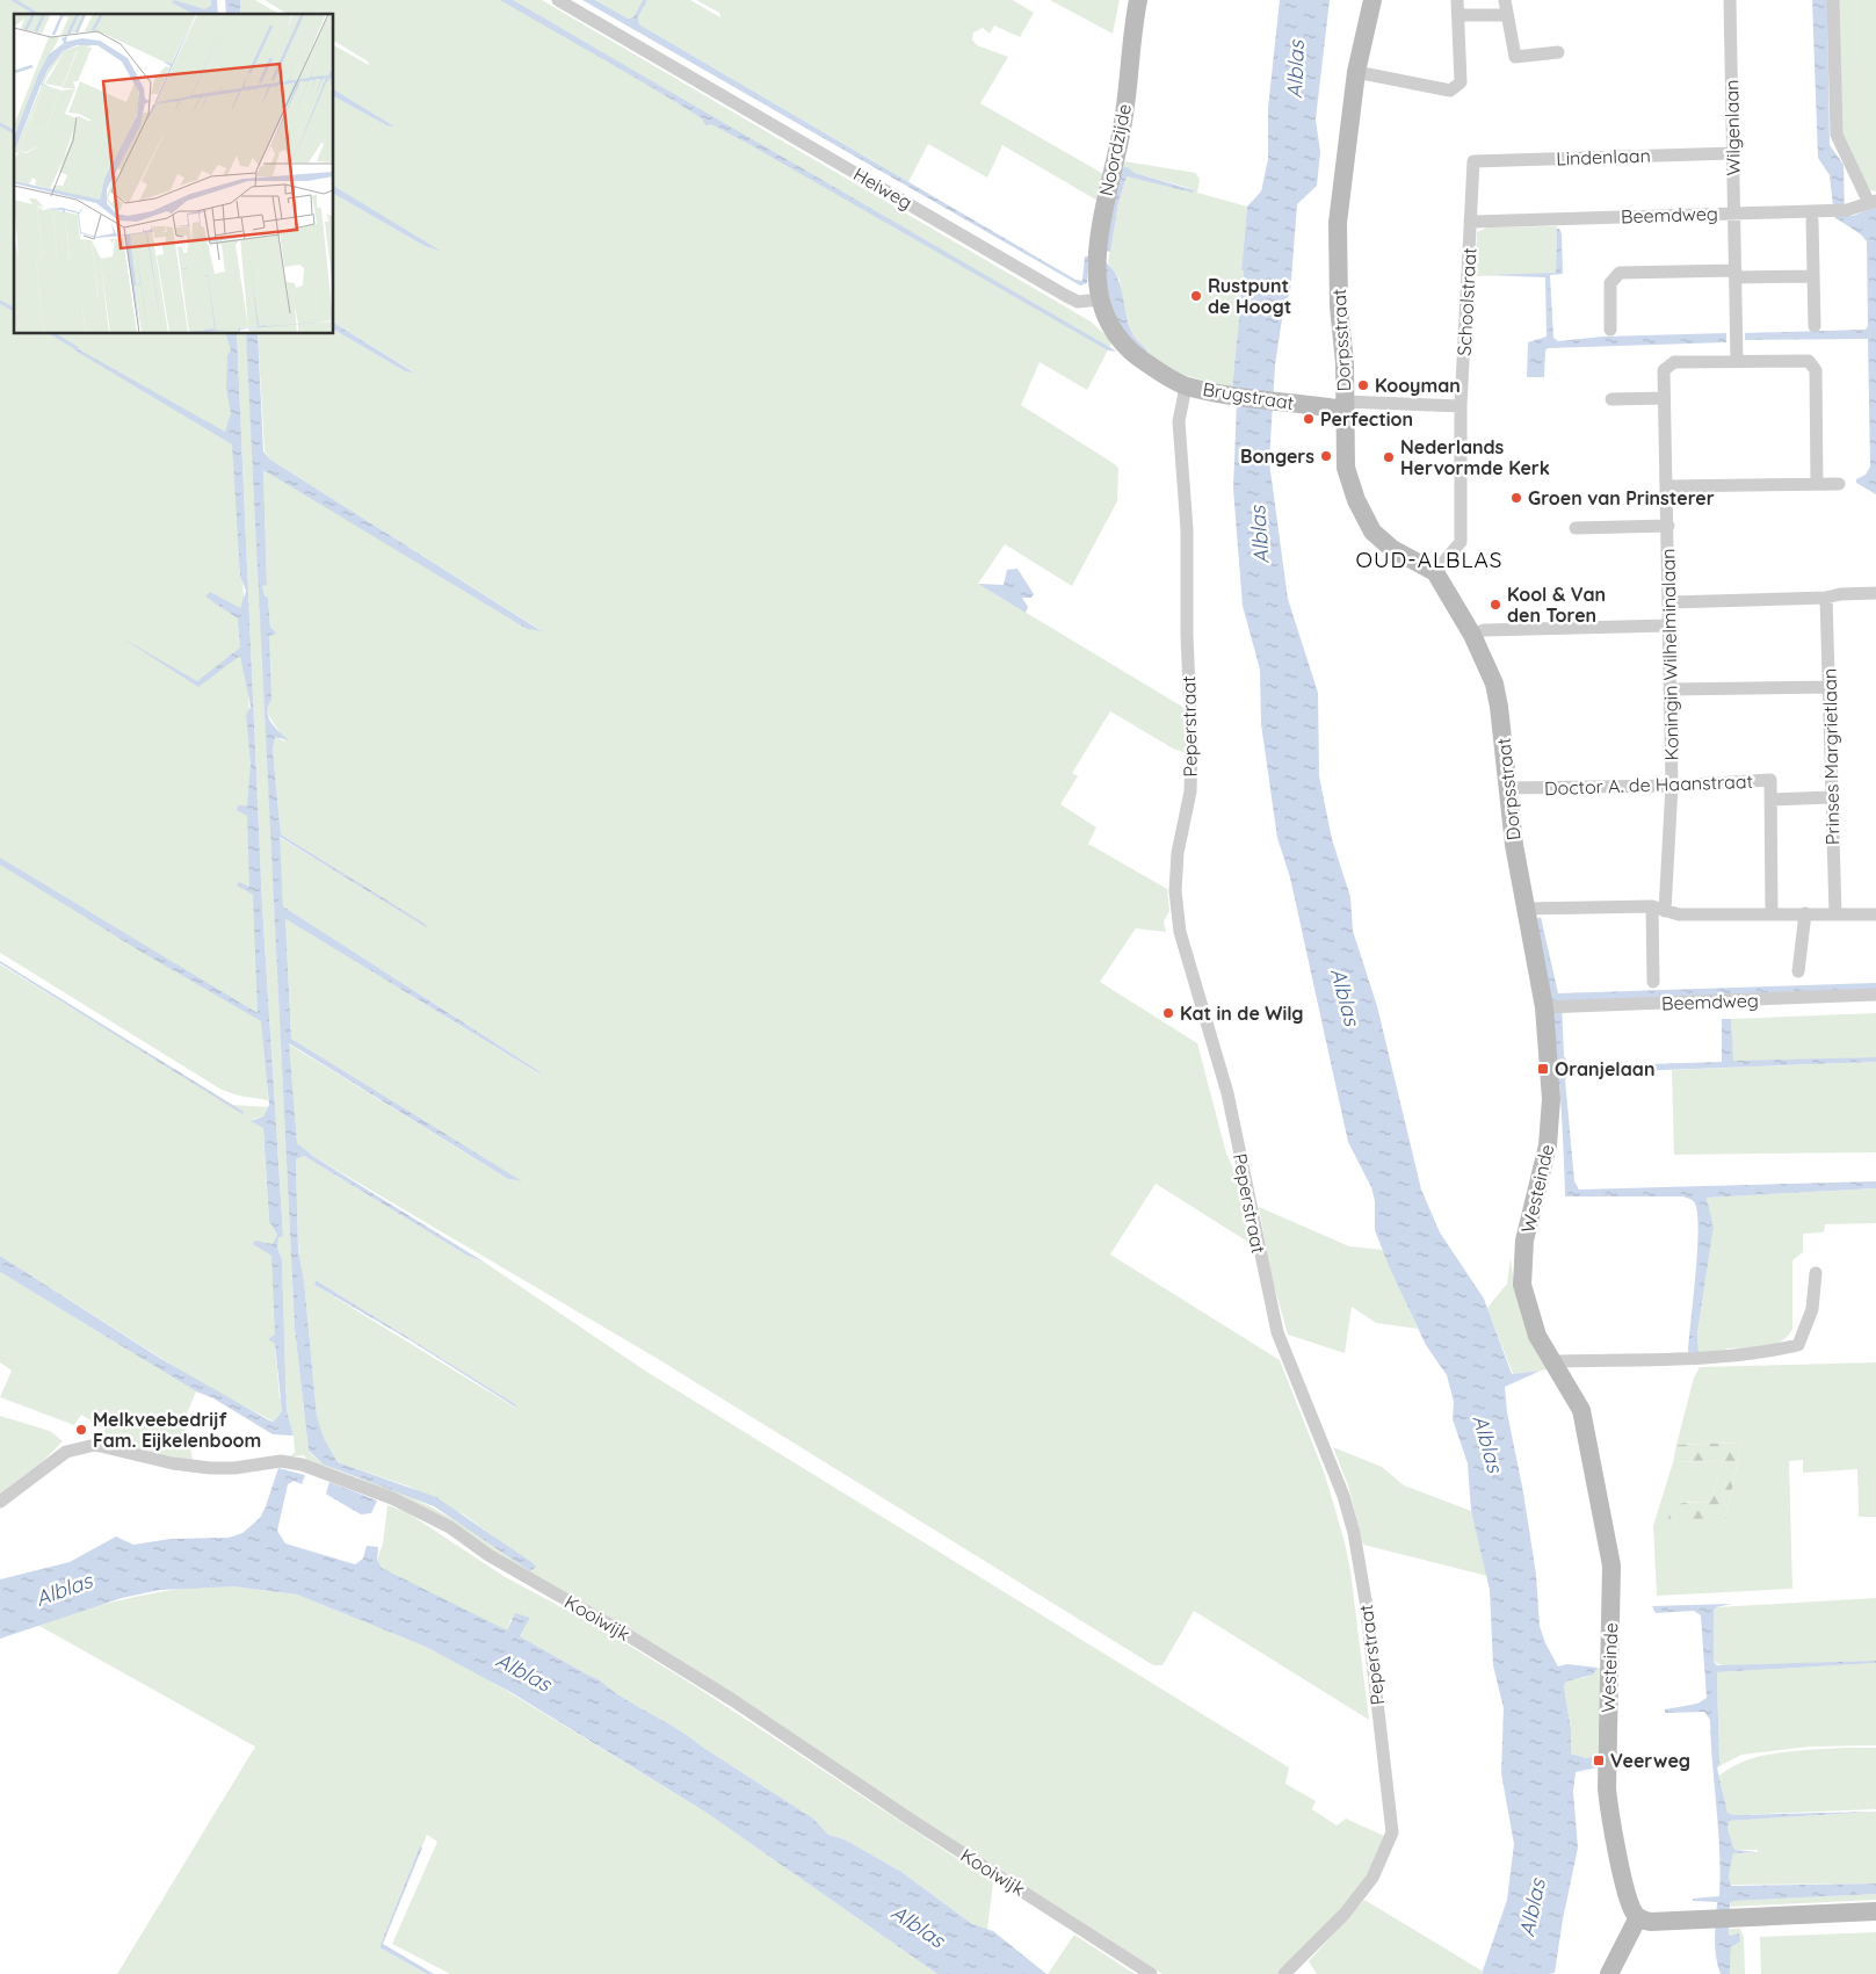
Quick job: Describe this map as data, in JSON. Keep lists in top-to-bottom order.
{
  "streets": {
    "street": [
      "Wilgenlaan",
      "Noordzijde",
      "Lindenlaan",
      "Heiweg",
      "Beemdweg",
      "Schoolstraat",
      "Dorpsstraat",
      "Brugstraat",
      "Koningin Wilhelminalaan",
      "Peperstraat",
      "Prinses Margrietlaan",
      "Doctor A. de Haanstraat",
      "Westeinde",
      "Kooiwijk"
    ]
  },
  "crossings": [
    ["Wilgenlaan", "Lindenlaan"],
    ["Wilgenlaan", "Beemdweg"],
    ["Wilgenlaan", "Koningin Wilhelminalaan"],
    ["Noordzijde", "Heiweg"],
    ["Lindenlaan", "Schoolstraat"],
    ["Beemdweg", "Schoolstraat"],
    ["Beemdweg", "Dorpsstraat"],
    ["Beemdweg", "Westeinde"],
    ["Schoolstraat", "Dorpsstraat"],
    ["Dorpsstraat", "Brugstraat"],
    ["Dorpsstraat", "Doctor A. de Haanstraat"],
    ["Dorpsstraat", "Westeinde"],
    ["Brugstraat", "Peperstraat"],
    ["Koningin Wilhelminalaan", "Doctor A. de Haanstraat"]
  ],
  "districts": ["OUD-ALBLAS"],
  "water": ["Alblas"],
  "places": {
    "other": [
      "Rustpunt de Hoogt",
      "Kooyman",
      "Perfection",
      "Bongers",
      "Nederlands Hervormde Kerk",
      "Groen van Prinsterer",
      "Kool & Van den Toren",
      "Kat in de Wilg",
      "Melkveebedrijf Fam. Eijkelenboom"
    ],
    "transit": ["Oranjelaan", "Veerweg"]
  }
}
